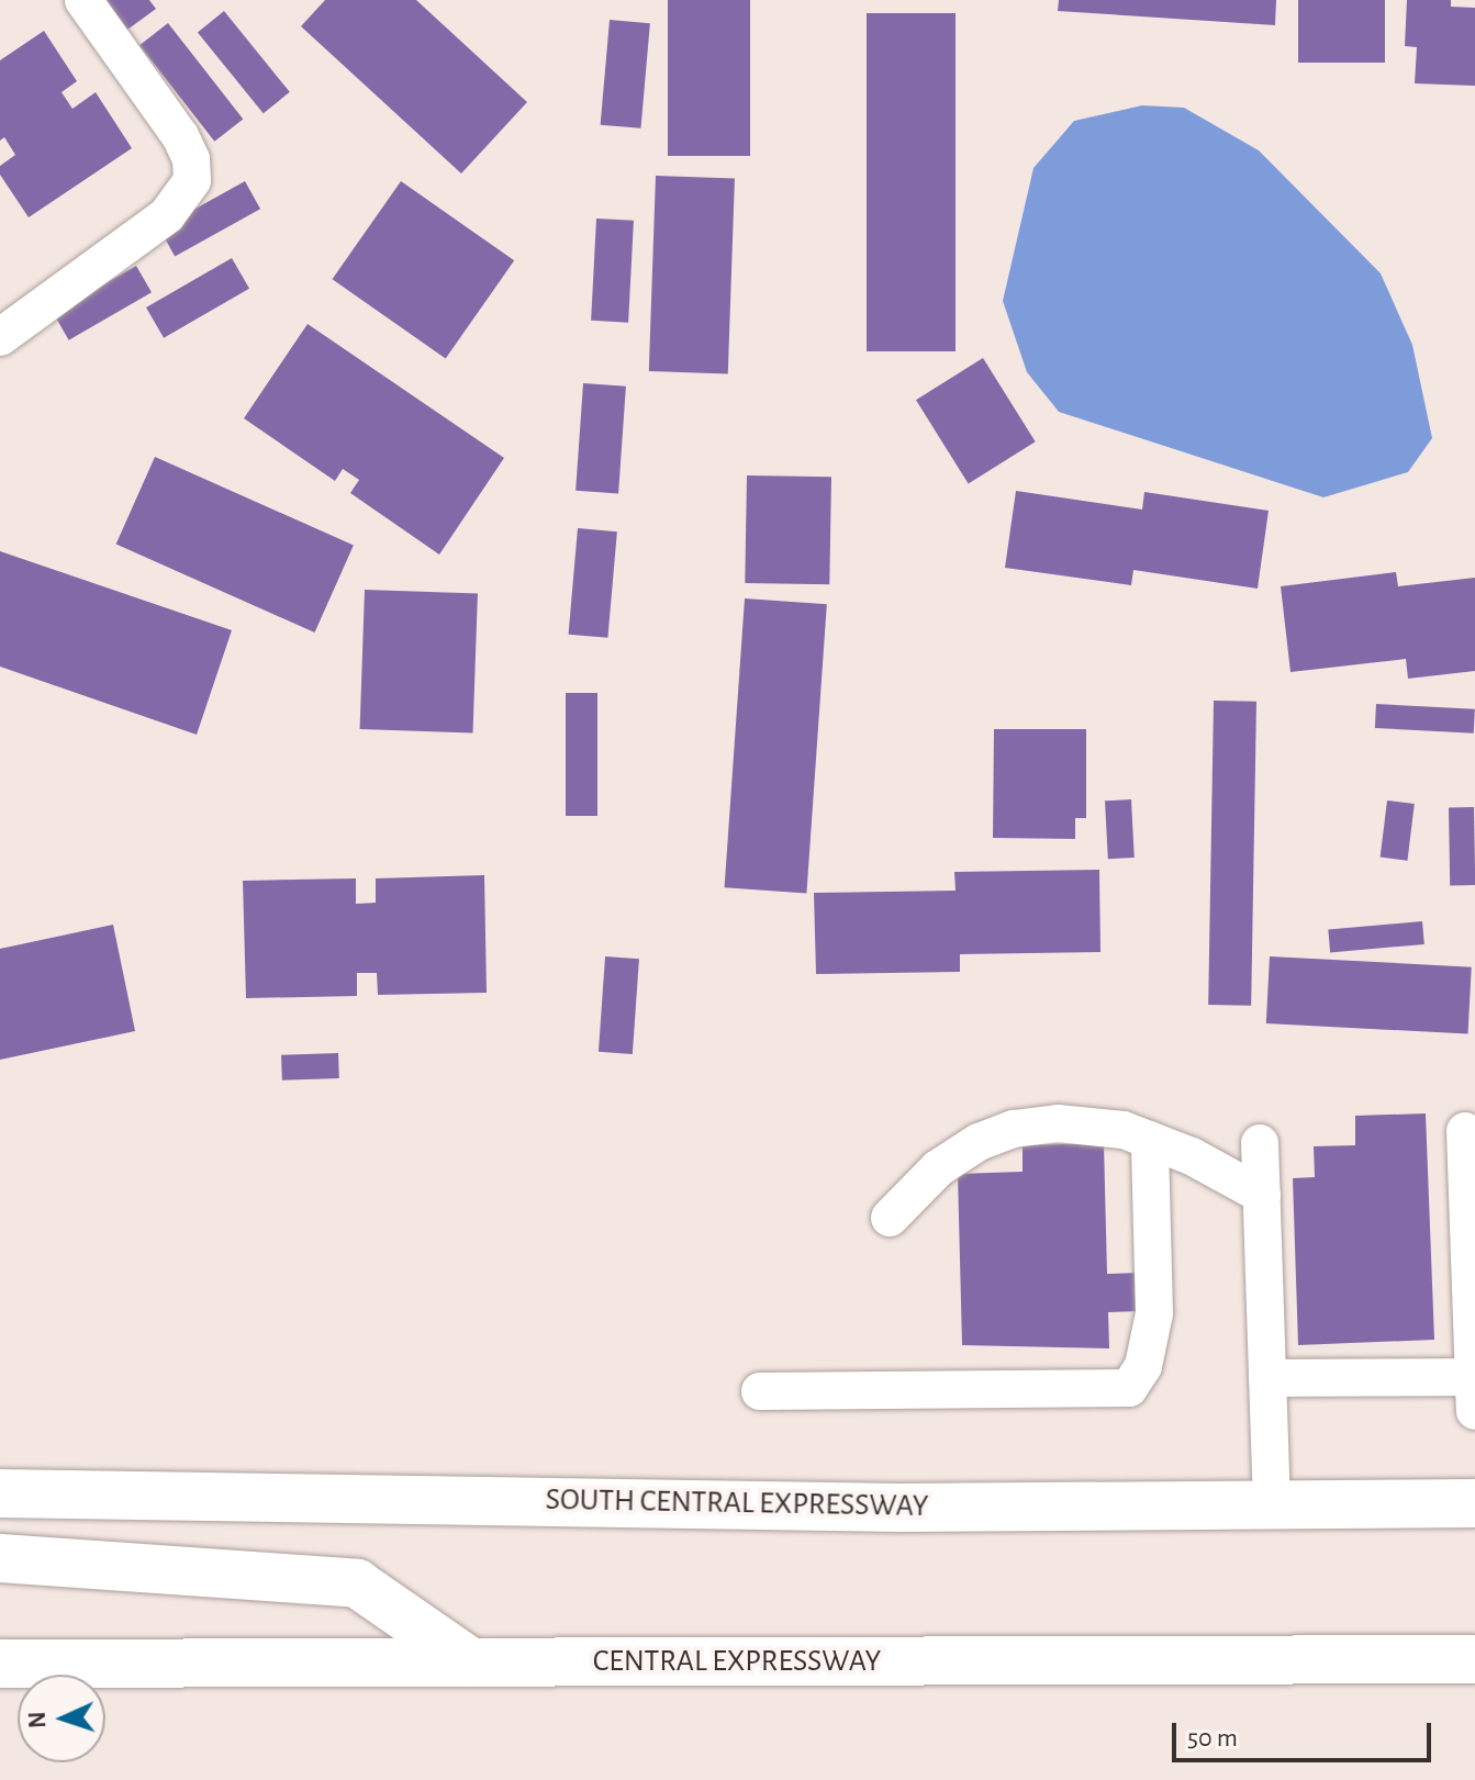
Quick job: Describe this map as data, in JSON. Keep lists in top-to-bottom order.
{
  "streets": {
    "main road": ["SOUTH CENTRAL EXPRESSWAY", "CENTRAL EXPRESSWAY"]
  },
  "scale_bar": "50 m",
  "north": "left"
}
